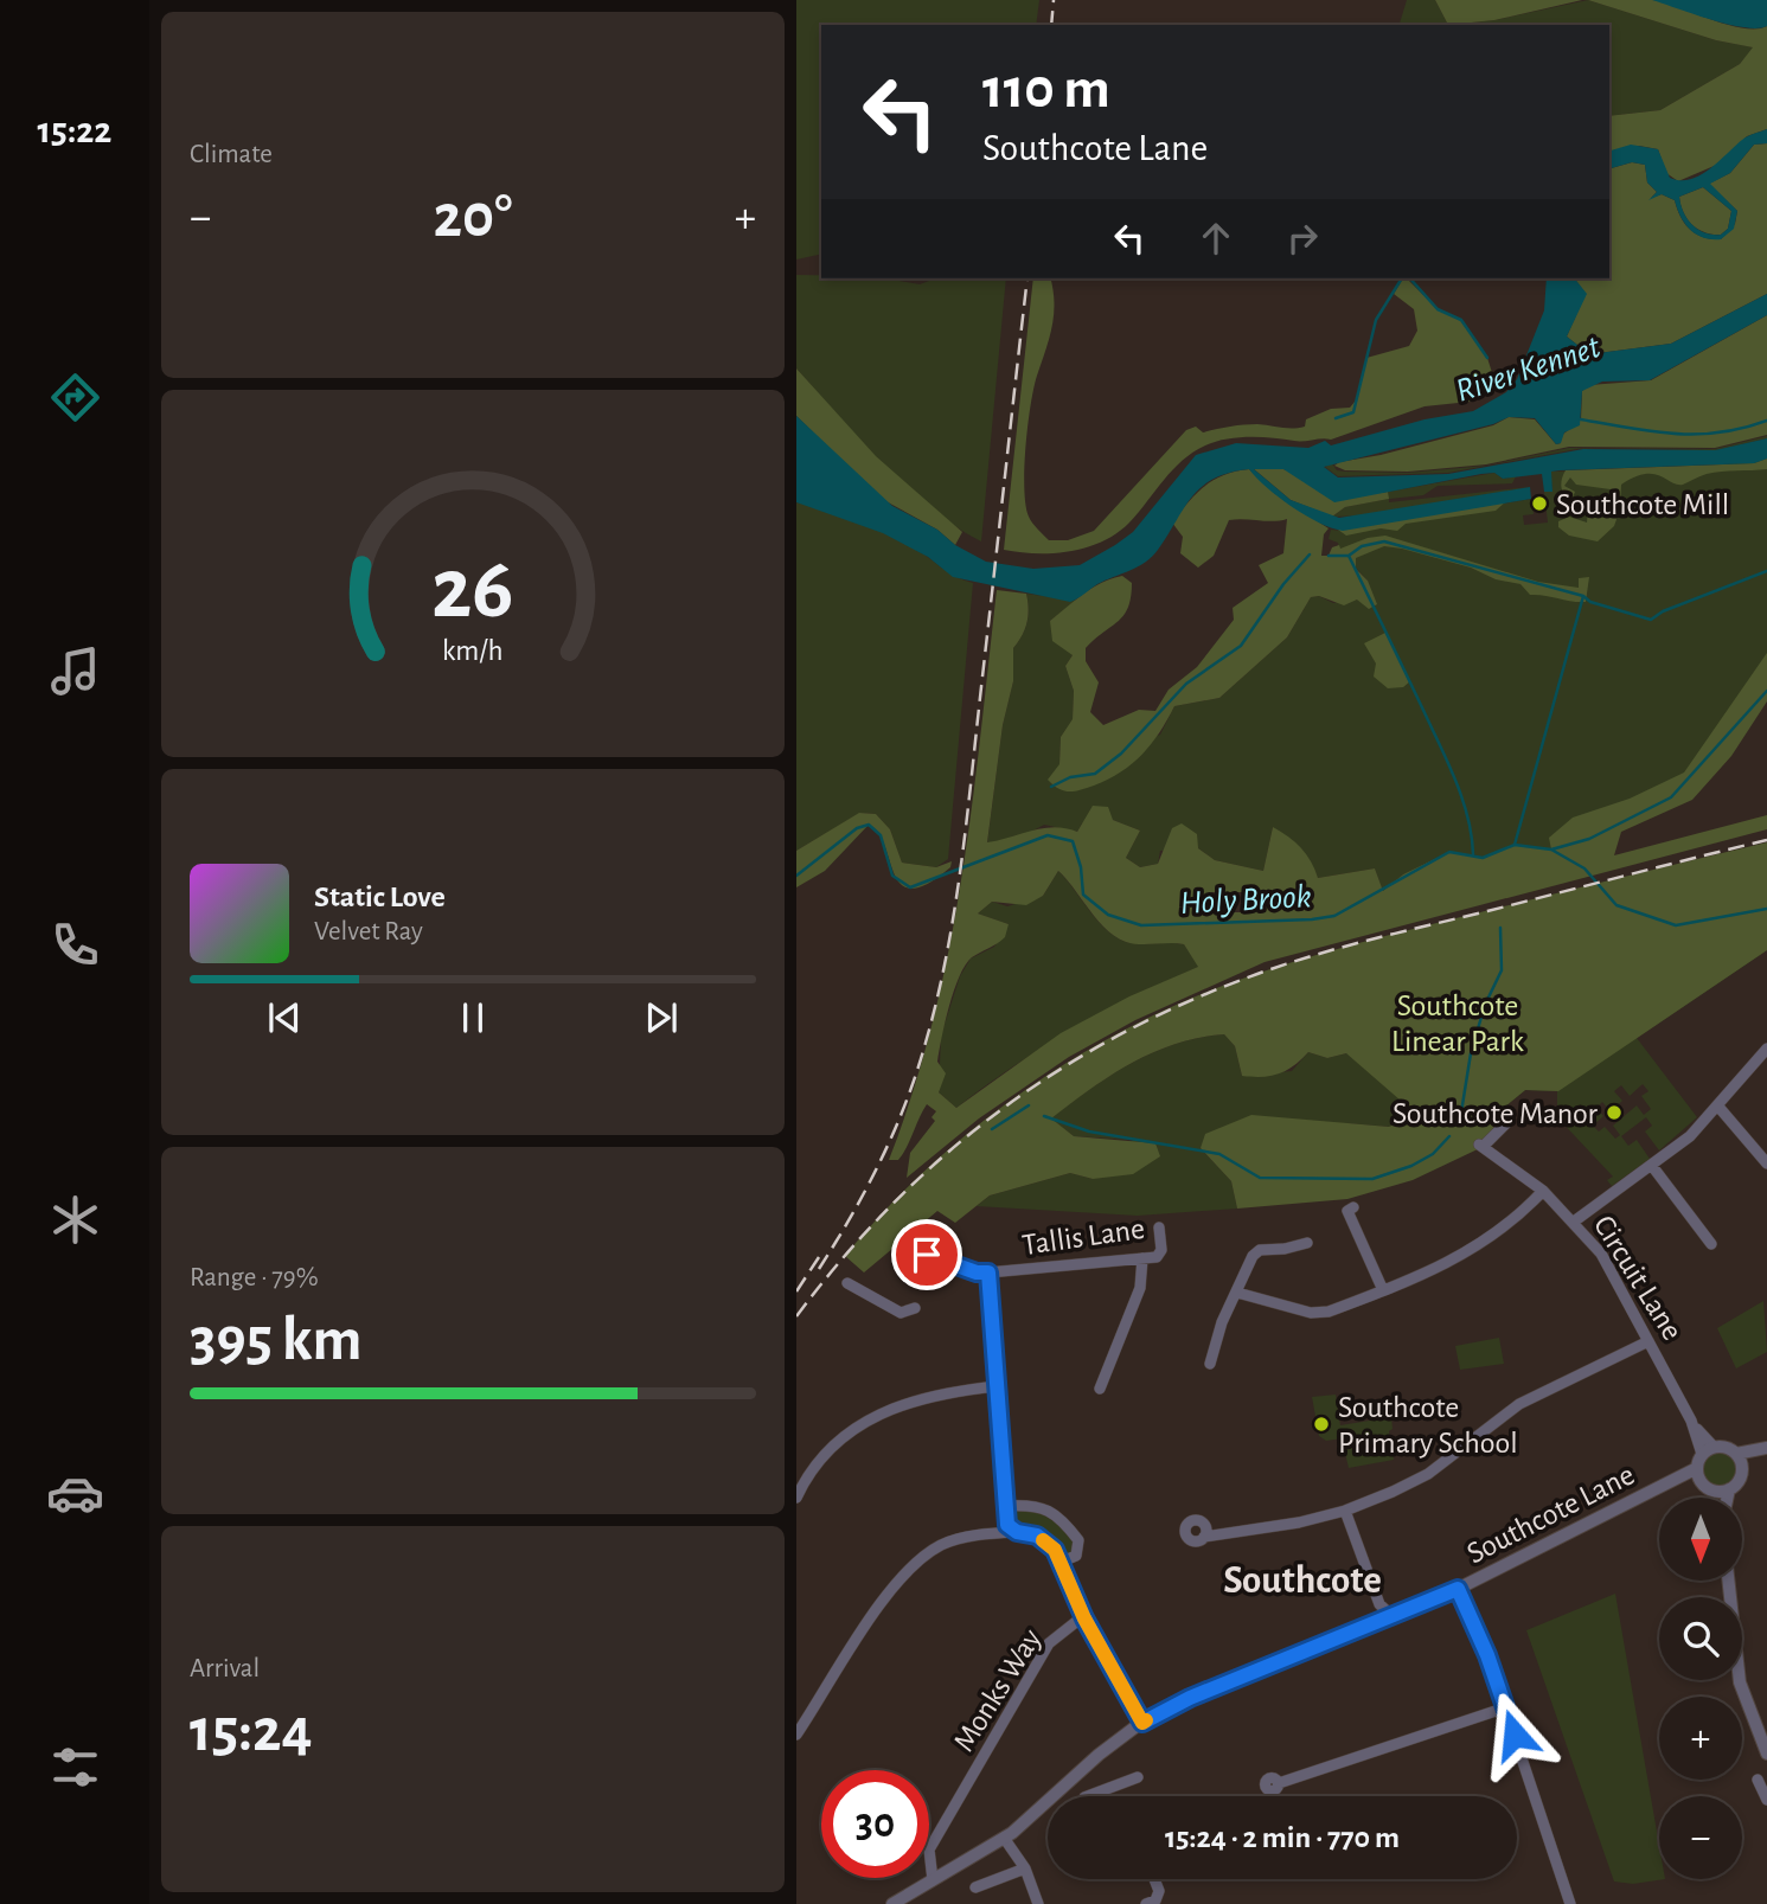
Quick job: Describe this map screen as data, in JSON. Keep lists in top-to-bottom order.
{
  "streets": {
    "street": [
      "Tallis Lane",
      "Circuit Lane",
      "Southcote Lane",
      "Monks Way"
    ]
  },
  "crossings": [
    ["Circuit Lane", "Southcote Lane"],
    ["Southcote Lane", "Monks Way"]
  ],
  "districts": ["Southcote"],
  "water": ["River Kennet", "Holy Brook"],
  "parks": ["Southcote Linear Park"],
  "places": ["Southcote Mill", "Southcote Manor", "Southcote Primary School"],
  "north": "bottom",
  "page": {
    "tabs": "15:22",
    "tile": [
      "Climate",
      ["Range · 79%", "395 km"],
      ["Arrival", "15:24"]
    ],
    "turn": ["110 m", "Southcote Lane"],
    "heat": ["−", "20°", "+"],
    "song": ["Static Love", "Velvet Ray"],
    "map_buttons": ["+", "−"],
    "limit": "30",
    "trip": "15:24 · 2 min · 770 m",
    "gauge": ["26", "km/h"]
  }
}
